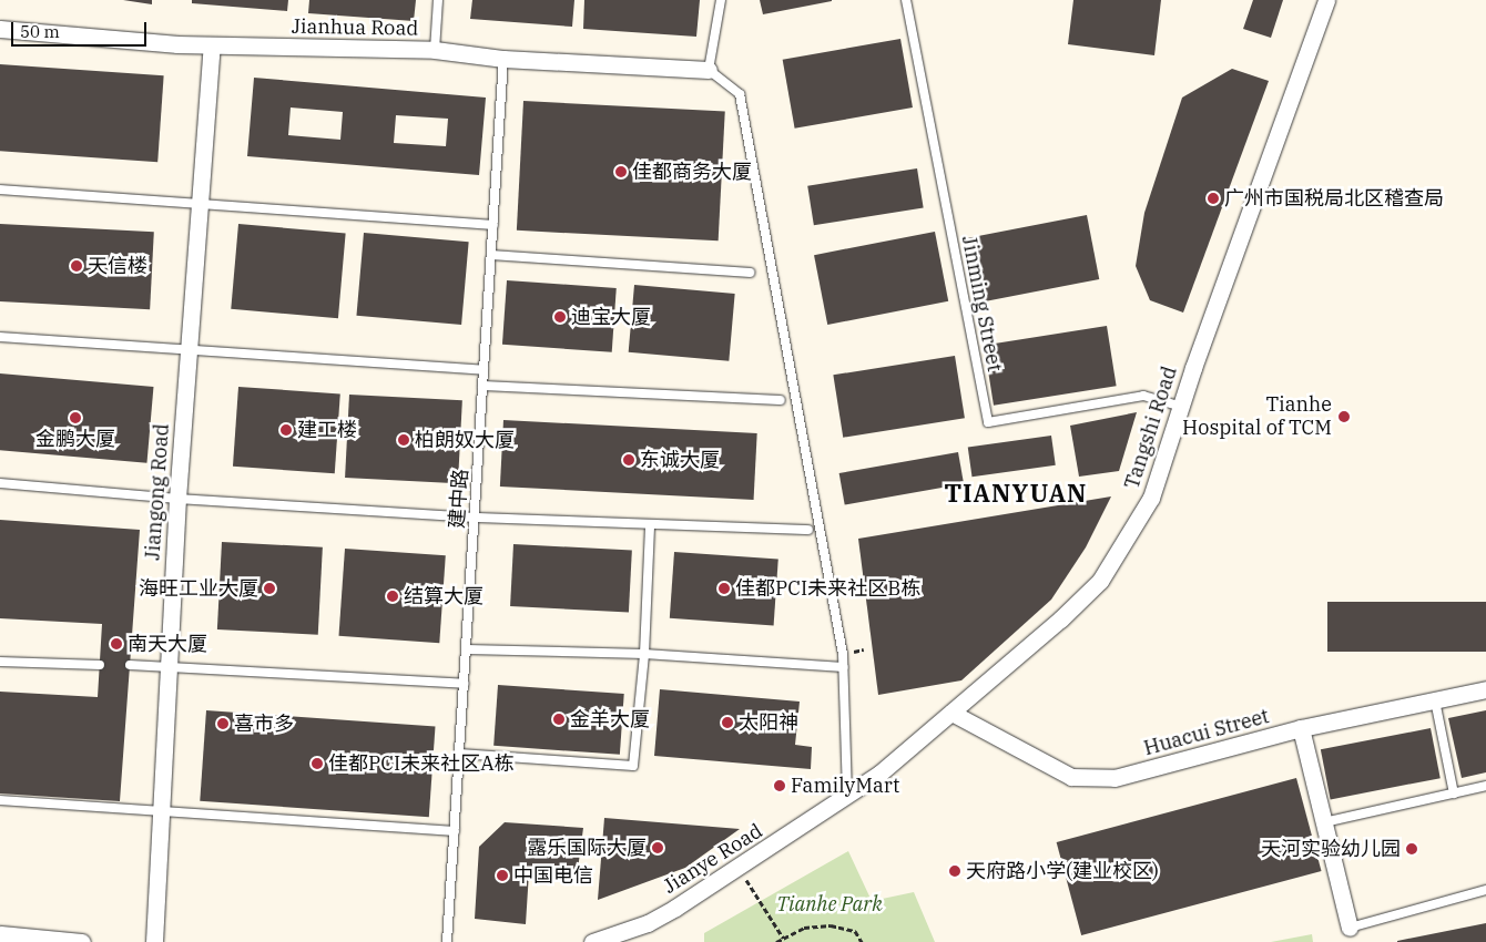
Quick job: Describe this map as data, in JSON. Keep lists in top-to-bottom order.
{
  "streets": {
    "street": [
      "Jianhua Road",
      "Tangshi Road",
      "Jiangong Road",
      "Huacui Street",
      "Jianye Road"
    ],
    "lane": ["Jinming Street", "建中路"]
  },
  "crossings": [
    ["Jianhua Road", "Jiangong Road"],
    ["Jianhua Road", "建中路"],
    ["Jinming Street", "Tangshi Road"],
    ["Tangshi Road", "Huacui Street"],
    ["Tangshi Road", "Jianye Road"]
  ],
  "districts": ["TIANYUAN"],
  "parks": ["Tianhe Park"],
  "places": [
    "佳都商务大厦",
    "广州市国税局北区稽查局",
    "天信楼",
    "迪宝大厦",
    "Tianhe Hospital of TCM",
    "金鹏大厦",
    "建工楼",
    "柏朗奴大厦",
    "东诚大厦",
    "海旺工业大厦",
    "佳都PCI未来社区B栋",
    "结算大厦",
    "南天大厦",
    "金羊大厦",
    "太阳神",
    "喜市多",
    "佳都PCI未来社区A栋",
    "FamilyMart",
    "露乐国际大厦",
    "天河实验幼儿园",
    "天府路小学(建业校区)",
    "中国电信"
  ],
  "scale_bar": "50 m"
}
